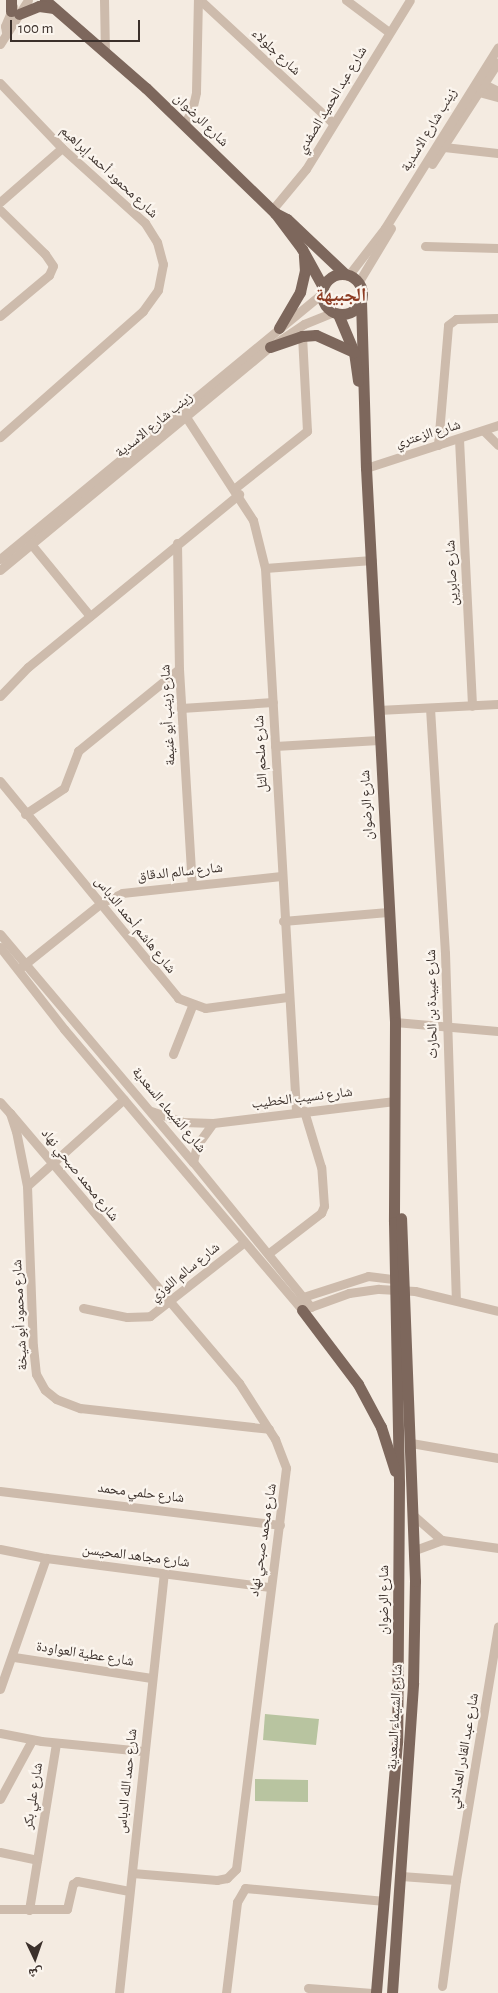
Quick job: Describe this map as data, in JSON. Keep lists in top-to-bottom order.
{
  "streets": {
    "main road": ["شارع الرضوان", "شارع الشيماء السعدية"],
    "street": [
      "شارع جلولاء",
      "شارع عبد الحميد الصفدي",
      "زينب شارع الاسدية",
      "شارع محمود أحمد إبراهيم",
      "شارع الزعتري",
      "شارع صابرين",
      "شارع زينب أبو غنيمة",
      "شارع ملحم التل",
      "شارع سالم الدقاق",
      "شارع هاشم أحمد الدباس",
      "شارع عبيدة بن الحارث",
      "شارع نسيب الخطيب",
      "شارع محمد صبحي نهاد",
      "شارع سالم اللوزي",
      "شارع محمود أبو شيخة",
      "شارع حلمي محمد",
      "شارع مجاهد المحيسن",
      "شارع عطية العواودة",
      "شارع عبد القادر العدلاني",
      "شارع حمد الله الدباس",
      "شارع علي بكر"
    ]
  },
  "crossings": [
    ["شارع جلولاء", "شارع عبد الحميد الصفدي"],
    ["شارع جلولاء", "شارع الرضوان"],
    ["شارع عبد الحميد الصفدي", "شارع الرضوان"],
    ["شارع الرضوان", "زينب شارع الاسدية"],
    ["شارع الرضوان", "شارع الزعتري"],
    ["شارع الرضوان", "شارع نسيب الخطيب"],
    ["شارع الرضوان", "شارع الشيماء السعدية"],
    ["زينب شارع الاسدية", "شارع ملحم التل"],
    ["شارع الزعتري", "شارع صابرين"],
    ["شارع زينب أبو غنيمة", "شارع سالم الدقاق"],
    ["شارع ملحم التل", "شارع سالم الدقاق"],
    ["شارع ملحم التل", "شارع نسيب الخطيب"],
    ["شارع ملحم التل", "شارع الشيماء السعدية"],
    ["شارع سالم الدقاق", "شارع هاشم أحمد الدباس"],
    ["شارع سالم الدقاق", "شارع الشيماء السعدية"],
    ["شارع نسيب الخطيب", "شارع الشيماء السعدية"],
    ["شارع الشيماء السعدية", "شارع سالم اللوزي"],
    ["شارع محمد صبحي نهاد", "شارع سالم اللوزي"],
    ["شارع محمد صبحي نهاد", "شارع محمود أبو شيخة"],
    ["شارع محمد صبحي نهاد", "شارع حلمي محمد"],
    ["شارع محمد صبحي نهاد", "شارع مجاهد المحيسن"],
    ["شارع محمد صبحي نهاد", "شارع حمد الله الدباس"],
    ["شارع مجاهد المحيسن", "شارع حمد الله الدباس"],
    ["شارع عطية العواودة", "شارع حمد الله الدباس"]
  ],
  "districts": ["الجبيهة"],
  "scale_bar": "100 m",
  "north": "bottom"
}
